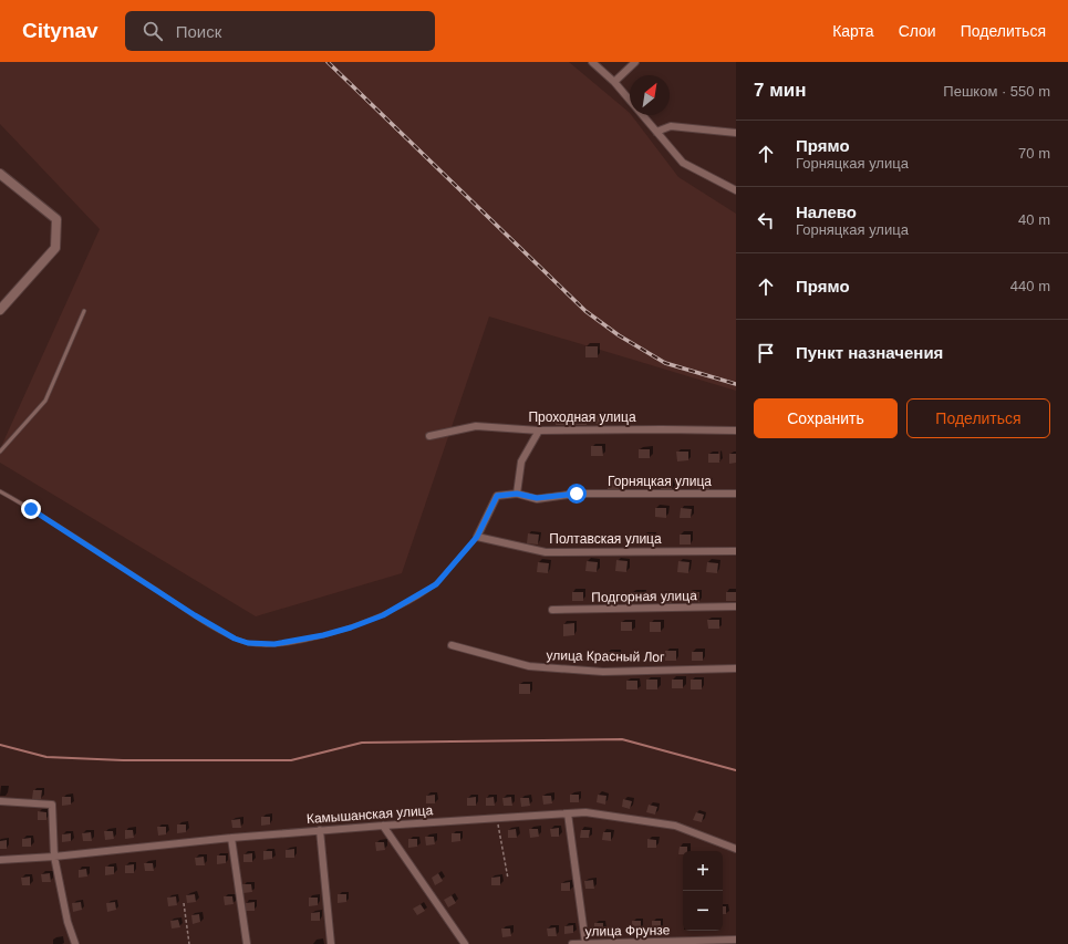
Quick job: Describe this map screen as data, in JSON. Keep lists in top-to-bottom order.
{
  "streets": {
    "street": [
      "Проходная улица",
      "Горняцкая улица",
      "Полтавская улица",
      "Подгорная улица",
      "улица Красный Лог",
      "Камышанская улица",
      "улица Фрунзе"
    ]
  },
  "crossings": [
    ["Горняцкая улица", "Полтавская улица"]
  ],
  "north": "top right",
  "page": {
    "header": "Citynav",
    "search": "Поиск",
    "nav": ["Карта", "Слои", "Поделиться"],
    "heading": ["7 мин", "Пешком · 550 m"],
    "list": [
      ["Прямо", "Горняцкая улица", "70 m"],
      ["Налево", "Горняцкая улица", "40 m"],
      ["Прямо", "440 m"],
      "Пункт назначения"
    ],
    "buttons": ["Сохранить", "Поделиться"],
    "map_buttons": ["+", "−"]
  }
}
